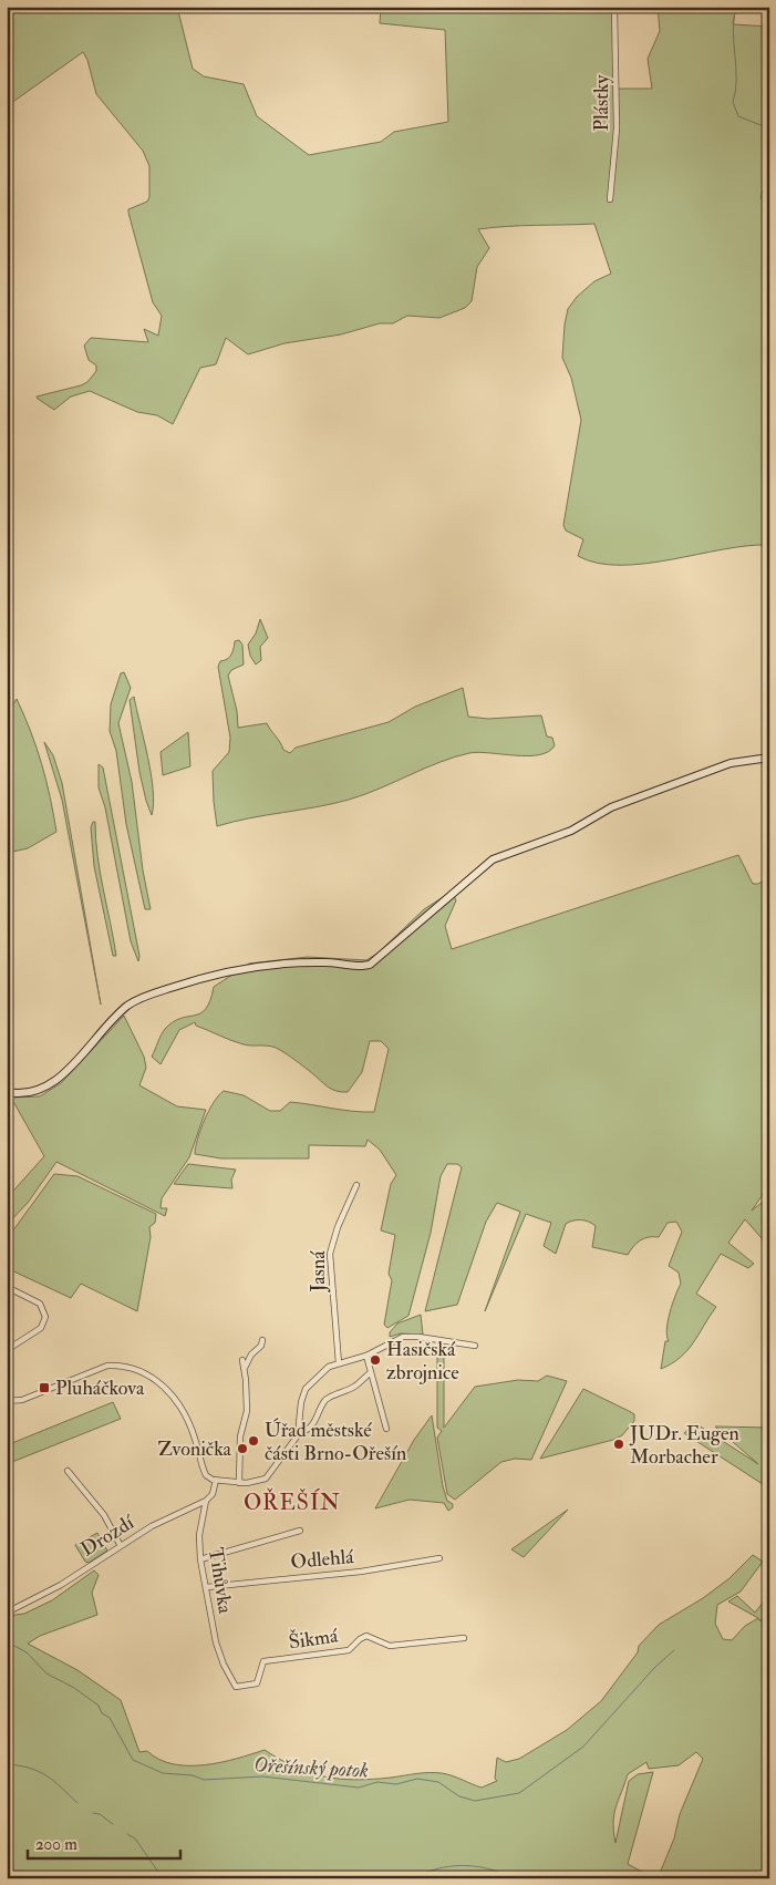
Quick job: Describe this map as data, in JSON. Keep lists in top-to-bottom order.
{
  "streets": {
    "street": [
      "Plástky",
      "Jasná",
      "Drozdí",
      "Odlehlá",
      "Tihůvka",
      "Šikmá"
    ]
  },
  "crossings": [
    ["Drozdí", "Tihůvka"],
    ["Odlehlá", "Tihůvka"],
    ["Tihůvka", "Šikmá"]
  ],
  "districts": ["OŘEŠÍN"],
  "water": ["Ořešínský potok"],
  "places": {
    "other": [
      "Hasičská zbrojnice",
      "Úřad městské části Brno-Ořešín",
      "JUDr. Eugen Morbacher",
      "Zvonička"
    ],
    "transit": ["Pluháčkova"]
  },
  "scale_bar": "200 m"
}
